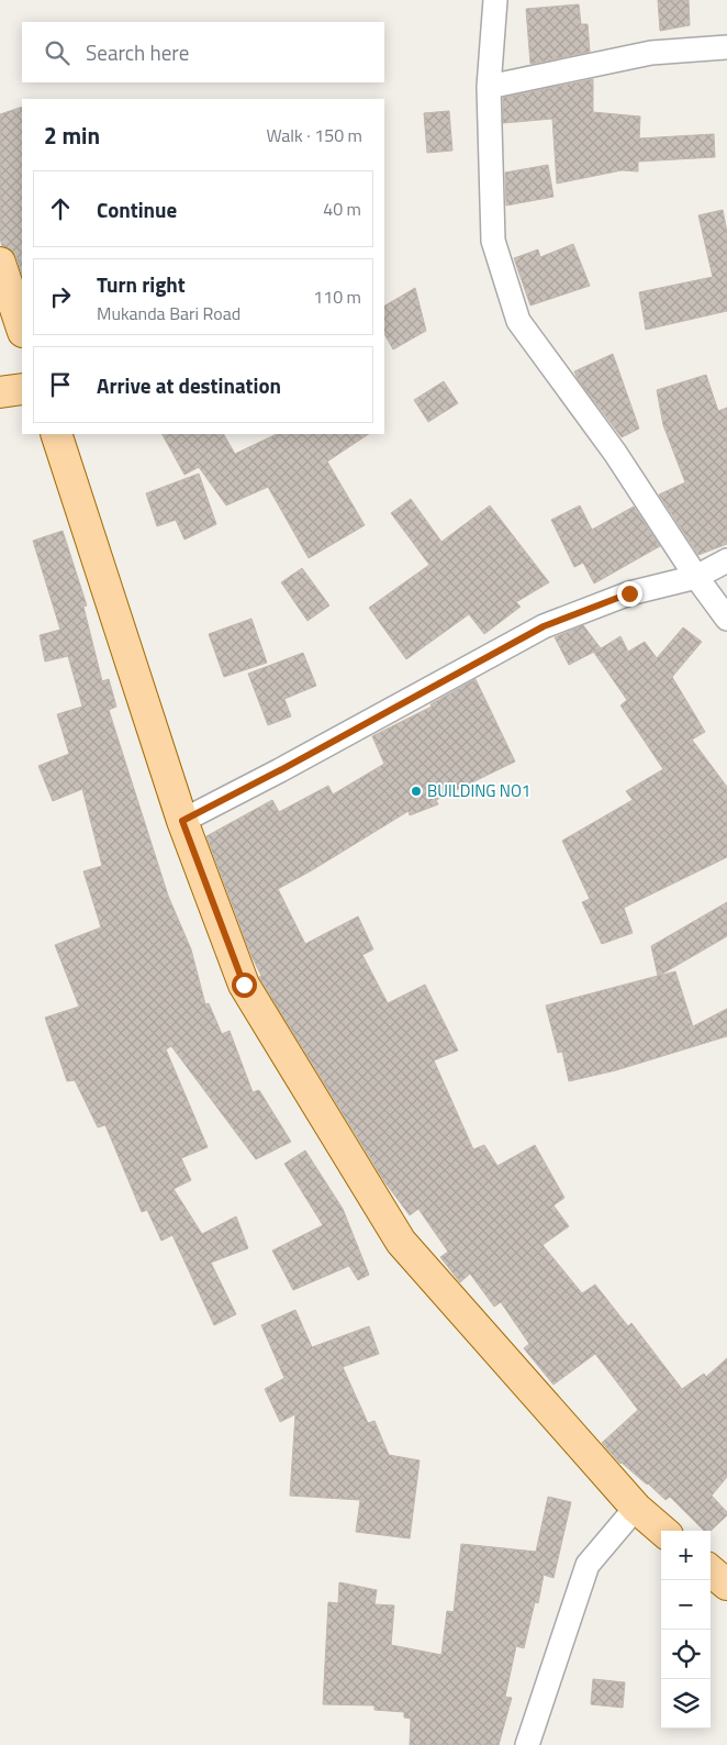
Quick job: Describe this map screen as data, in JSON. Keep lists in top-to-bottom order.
{
  "places": ["BUILDING NO1"],
  "page": {
    "search": "Search here",
    "heading": ["2 min", "Walk · 150 m"],
    "list": [
      ["Continue", "40 m"],
      ["Turn right", "Mukanda Bari Road", "110 m"],
      "Arrive at destination"
    ],
    "map_buttons": ["+", "−"]
  }
}
